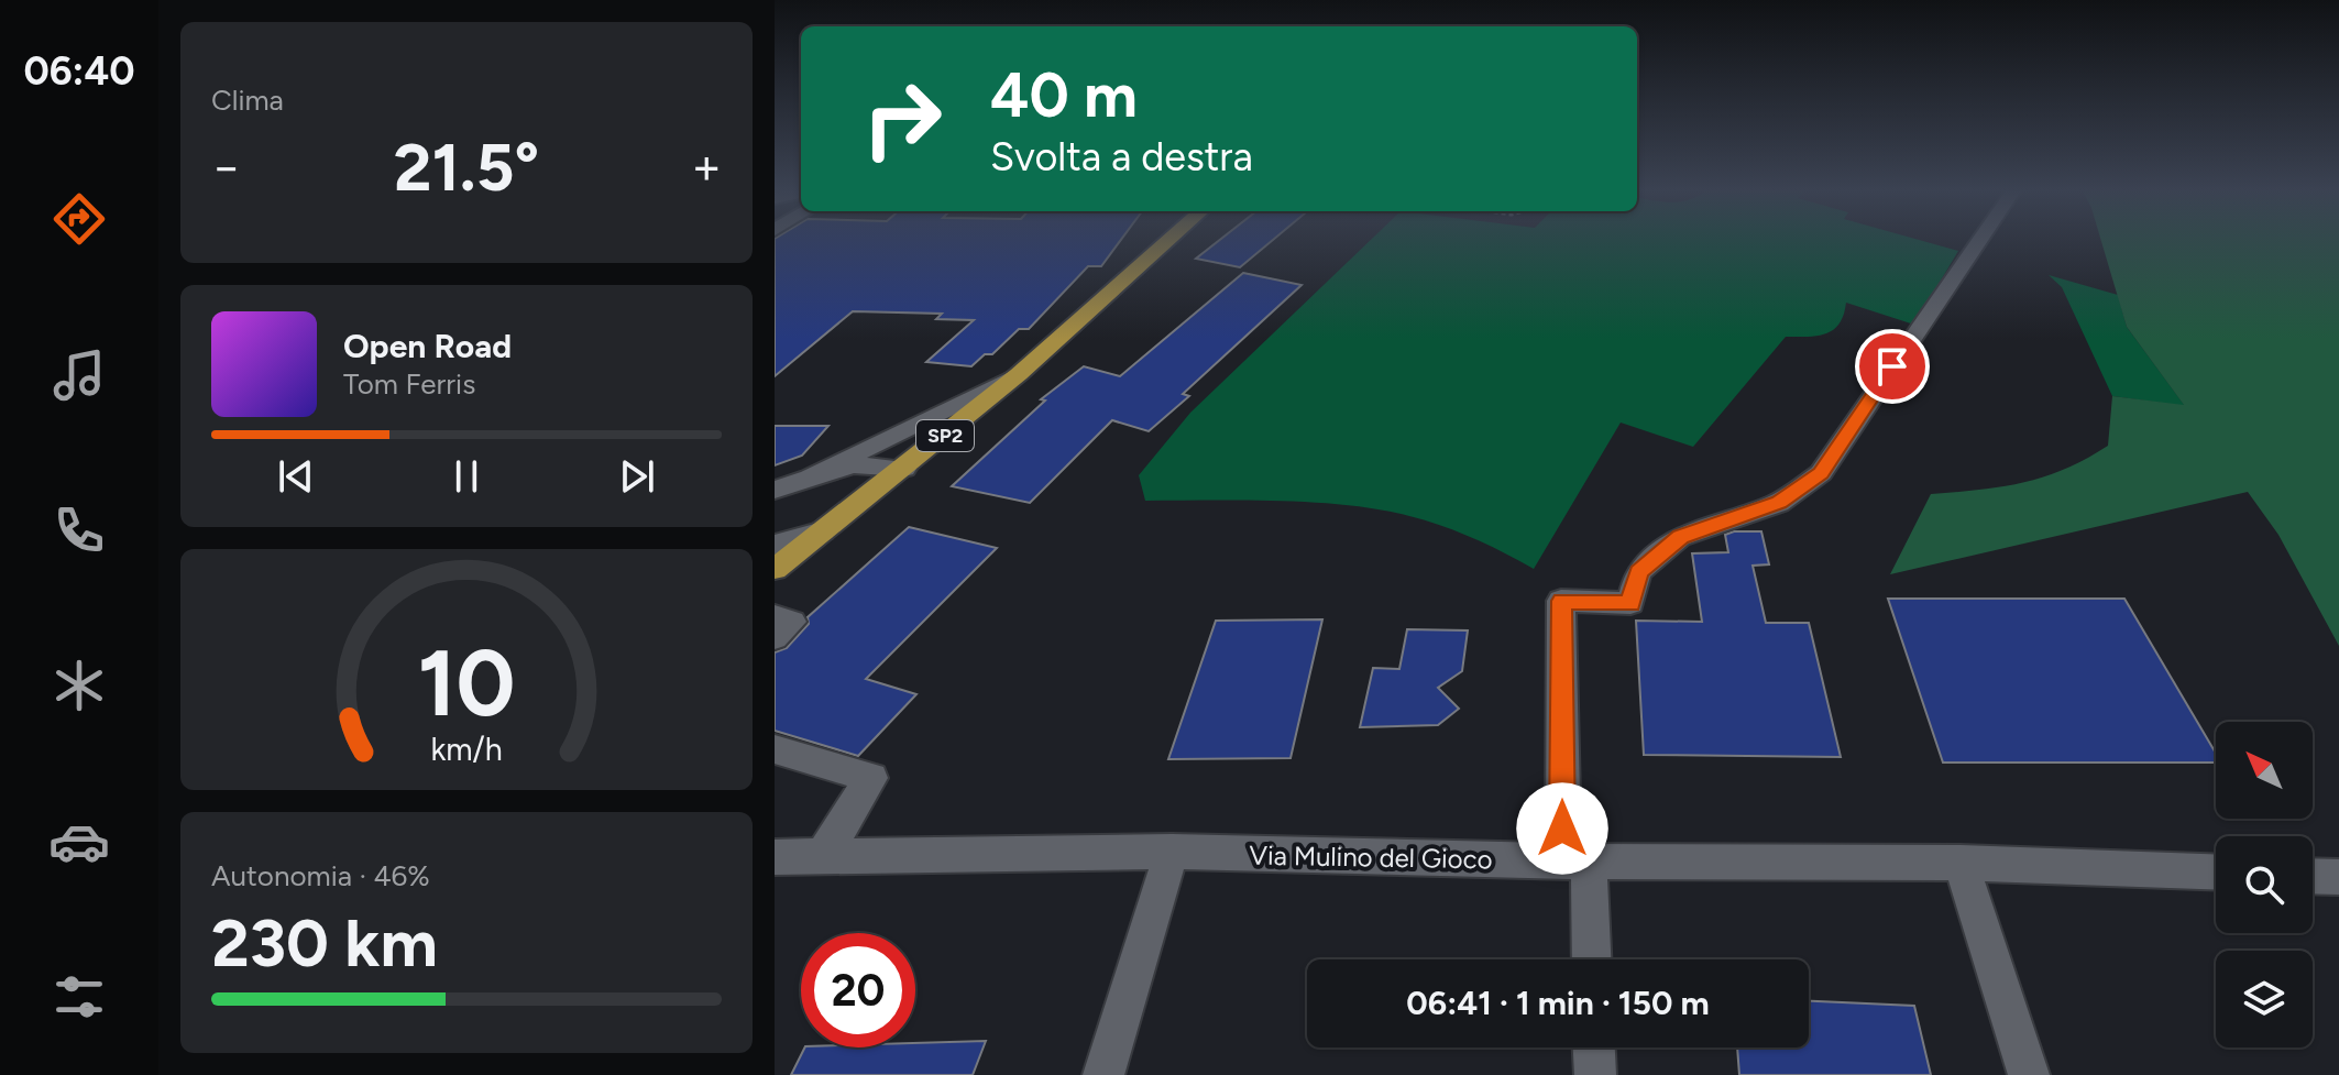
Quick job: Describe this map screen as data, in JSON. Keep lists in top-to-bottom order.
{
  "streets": {
    "main road": ["SP2"],
    "street": ["Via Mulino del Gioco"]
  },
  "north": "top left",
  "page": {
    "tabs": "06:40",
    "tile": [
      "Clima",
      ["Autonomia · 46%", "230 km"]
    ],
    "turn": ["40 m", "Svolta a destra"],
    "heat": ["−", "21.5°", "+"],
    "song": ["Open Road", "Tom Ferris"],
    "limit": "20",
    "trip": "06:41 · 1 min · 150 m",
    "gauge": ["10", "km/h"]
  }
}
